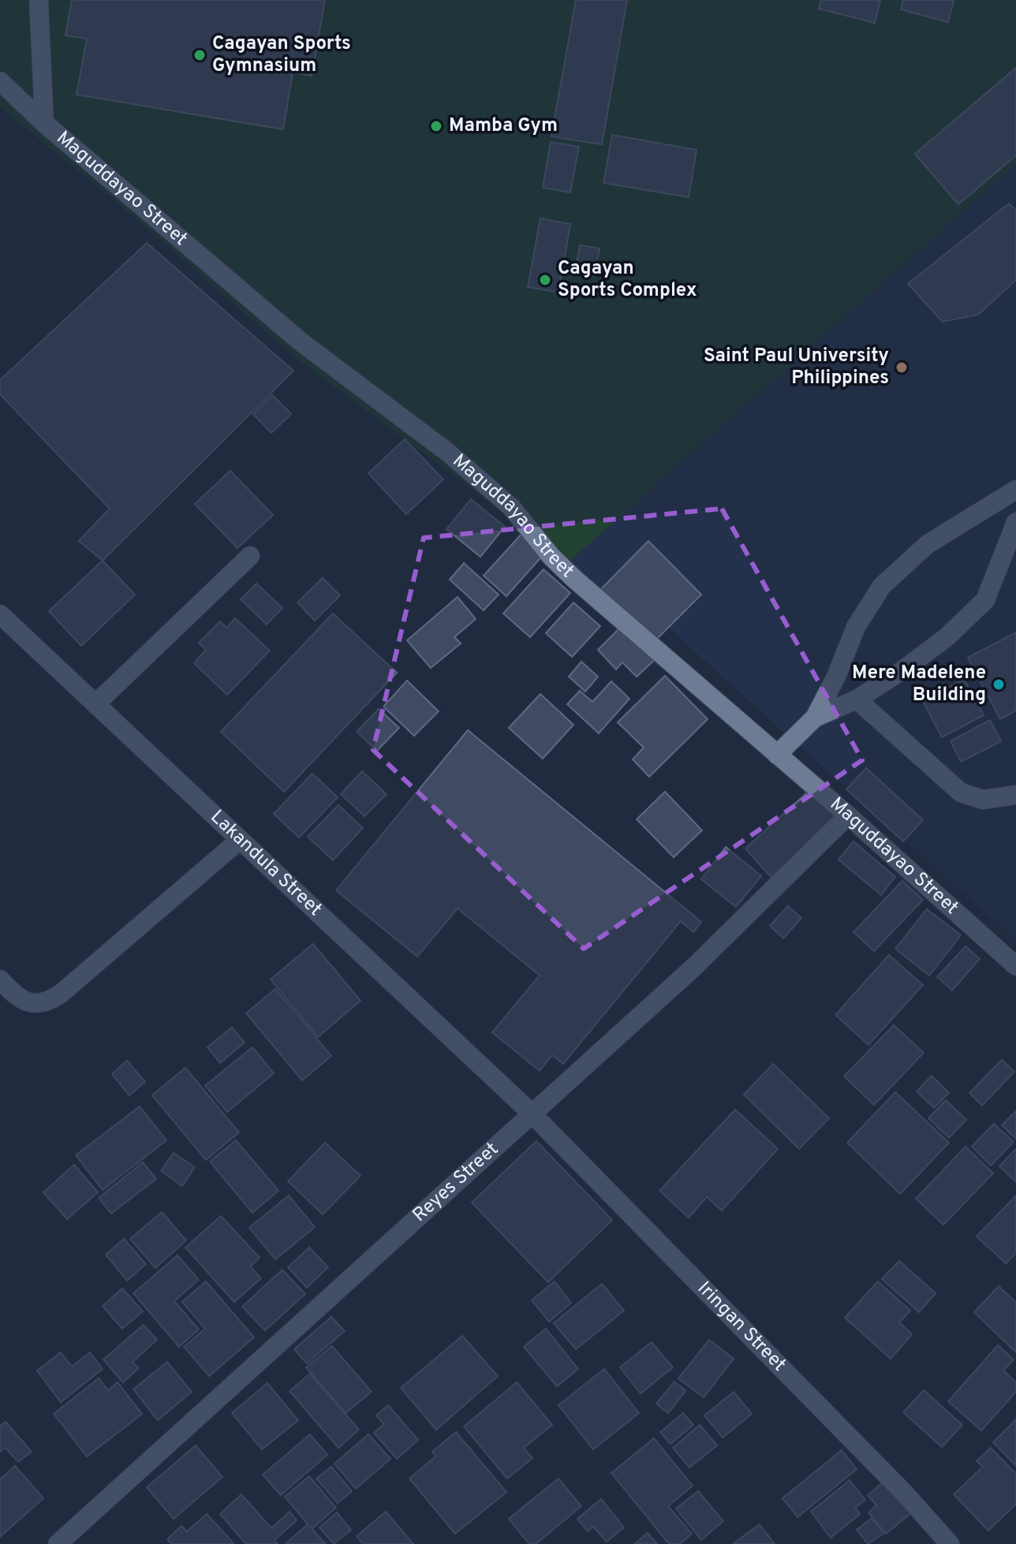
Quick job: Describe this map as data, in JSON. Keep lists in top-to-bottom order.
{
  "streets": {
    "street": [
      "Maguddayao Street",
      "Lakandula Street",
      "Reyes Street",
      "Iringan Street"
    ]
  },
  "crossings": [
    ["Maguddayao Street", "Reyes Street"],
    ["Lakandula Street", "Reyes Street"],
    ["Lakandula Street", "Iringan Street"],
    ["Reyes Street", "Iringan Street"]
  ],
  "places": [
    "Cagayan Sports Gymnasium",
    "Mamba Gym",
    "Cagayan Sports Complex",
    "Saint Paul University Philippines",
    "Mere Madelene Building"
  ]
}
